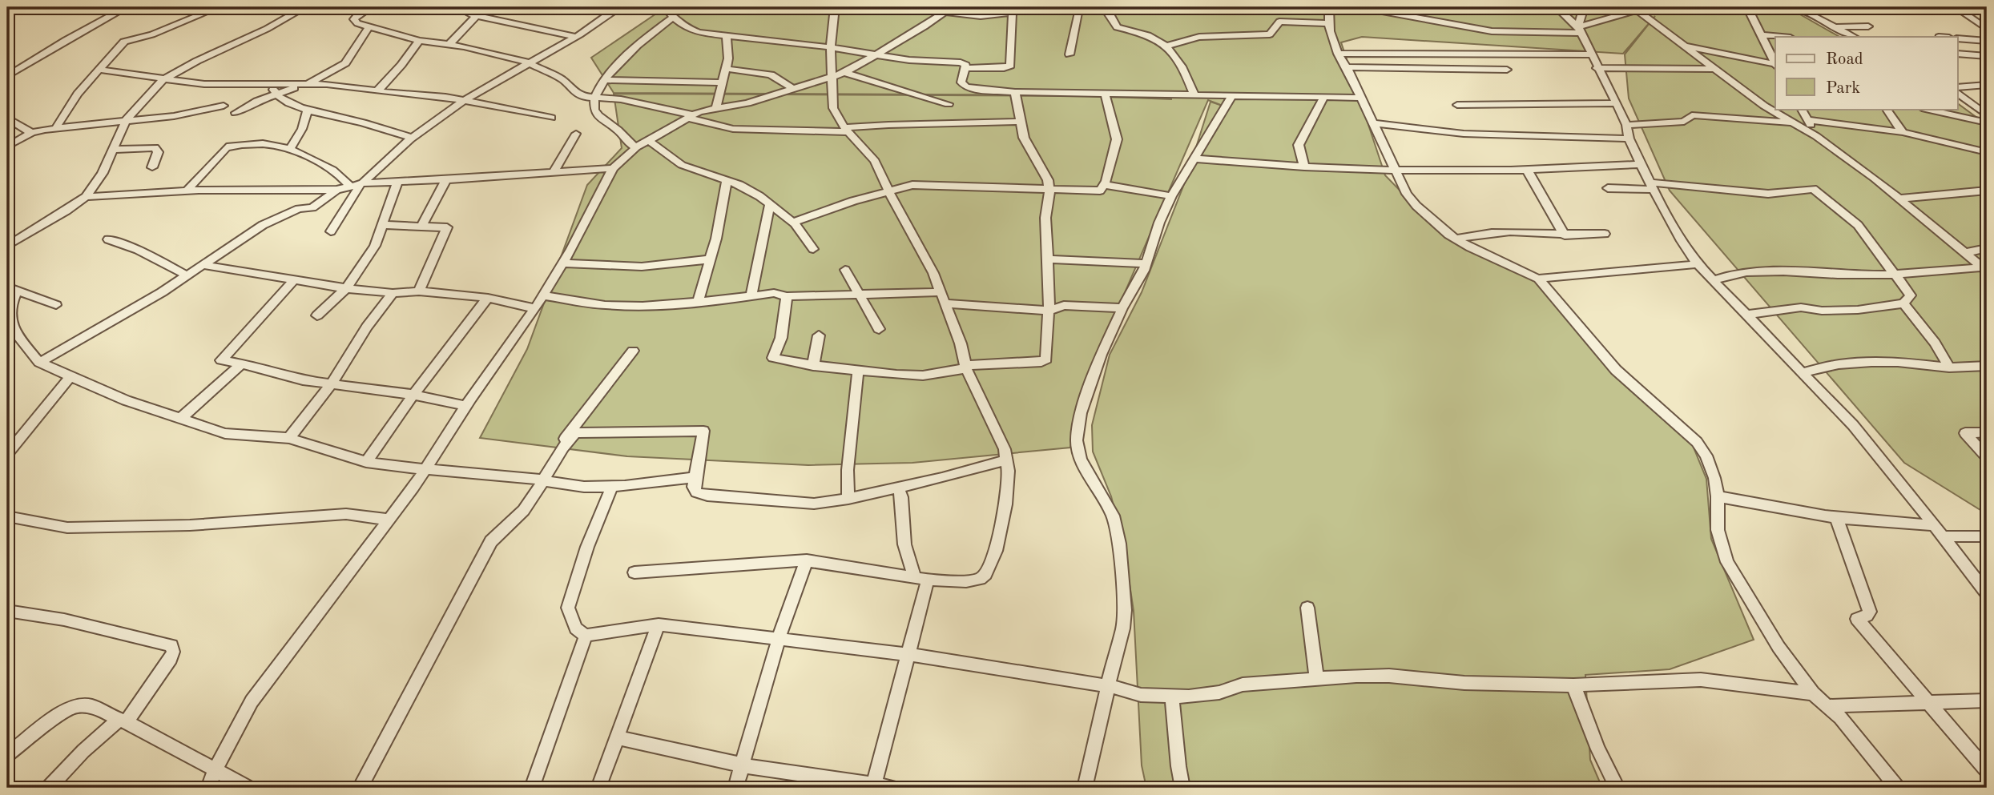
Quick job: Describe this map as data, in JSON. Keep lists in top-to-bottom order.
{
  "legend": ["Road", "Park"]
}
